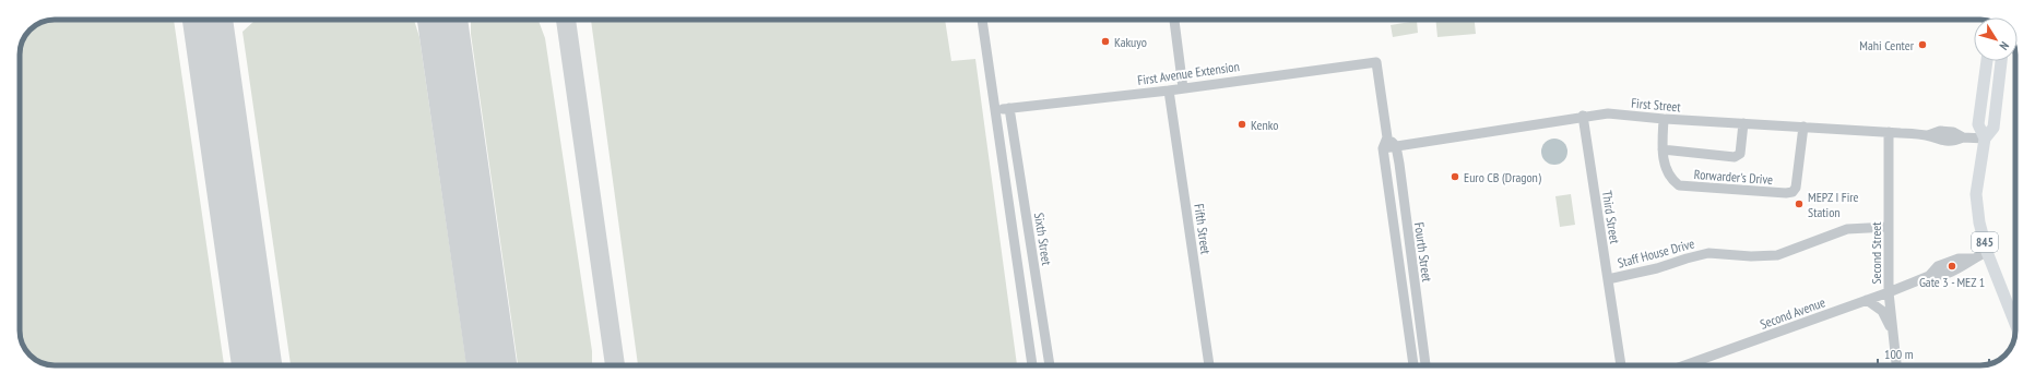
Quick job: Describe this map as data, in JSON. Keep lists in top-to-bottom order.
{
  "streets": {
    "main road": ["845"],
    "street": [
      "First Avenue Extension",
      "First Street",
      "Rorwarder's Drive",
      "Third Street",
      "Fifth Street",
      "Sixth Street",
      "Fourth Street",
      "Staff House Drive",
      "Second Street",
      "Second Avenue"
    ]
  },
  "crossings": [
    ["First Avenue Extension", "Fifth Street"],
    ["First Avenue Extension", "Sixth Street"],
    ["First Street", "Rorwarder's Drive"],
    ["First Street", "Third Street"],
    ["First Street", "845"],
    ["First Street", "Fourth Street"],
    ["First Street", "Second Street"],
    ["Third Street", "Staff House Drive"],
    ["845", "Second Avenue"],
    ["Staff House Drive", "Second Street"],
    ["Second Street", "Second Avenue"]
  ],
  "places": [
    "Kakuyo",
    "Mahi Center",
    "Kenko",
    "Euro CB (Dragon)",
    "MEPZ I Fire Station",
    "Gate 3 - MEZ 1"
  ],
  "scale_bar": "100 m",
  "north": "bottom right"
}
